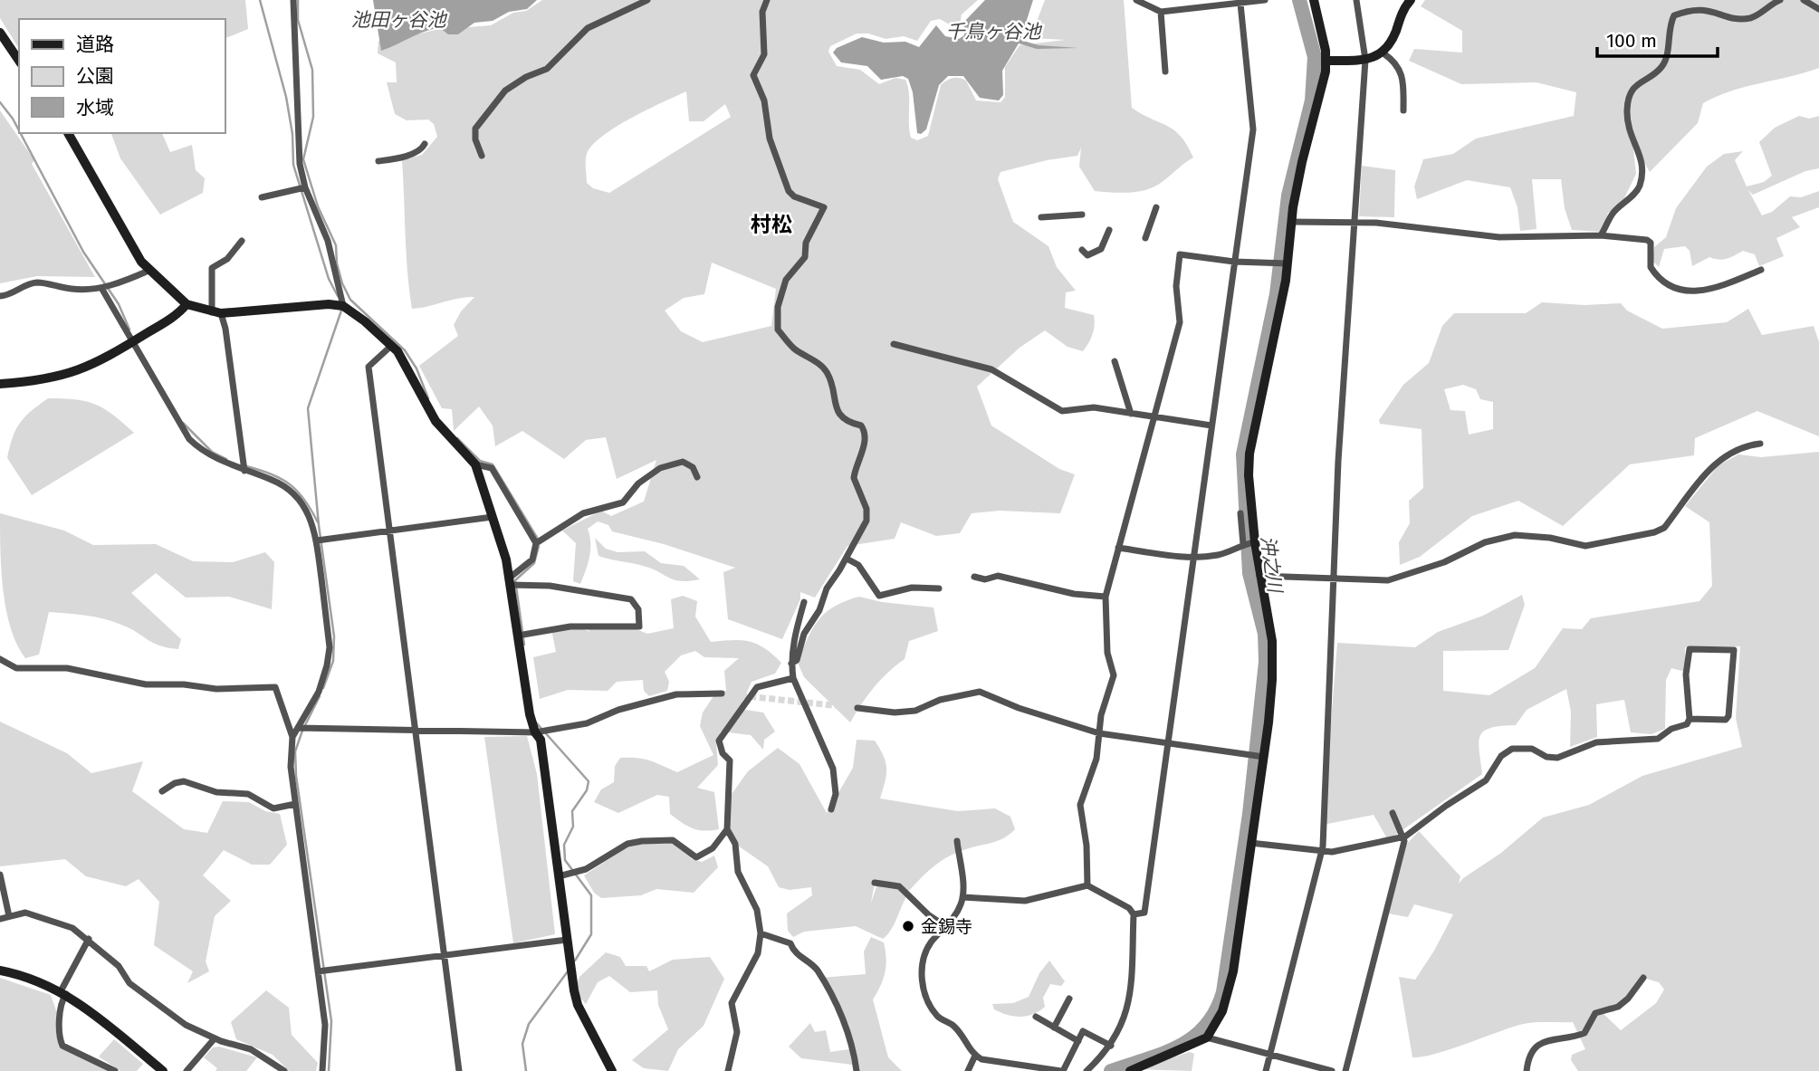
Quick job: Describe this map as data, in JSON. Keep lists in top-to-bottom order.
{
  "districts": ["村松"],
  "water": ["池田ヶ谷池", "千鳥ヶ谷池", "沖之川"],
  "places": ["金錫寺"],
  "legend": ["道路", "公園", "水域"],
  "scale_bar": "100 m"
}
